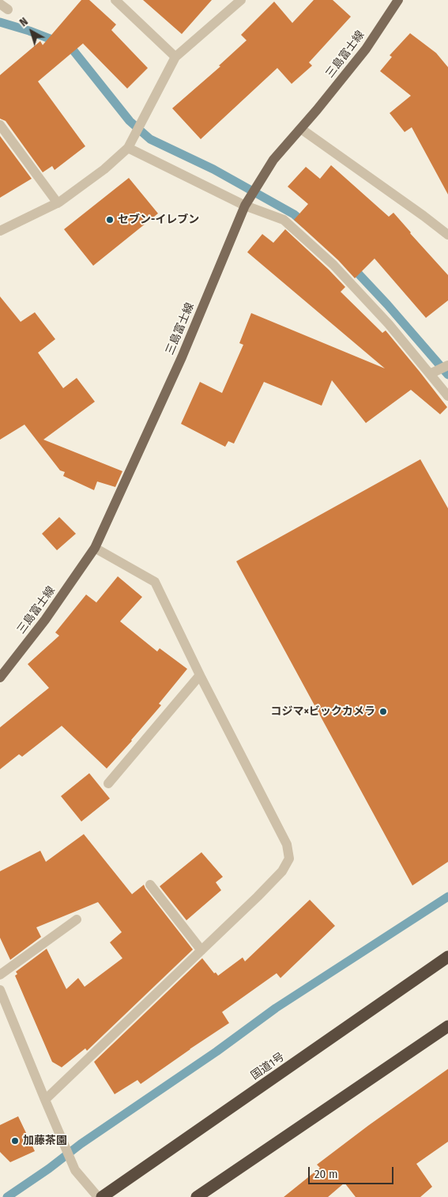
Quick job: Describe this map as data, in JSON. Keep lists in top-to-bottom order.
{
  "streets": {
    "highway": ["国道1号"],
    "main road": ["三島富士線"]
  },
  "places": ["セブン-イレブン", "コジマ×ビックカメラ", "加藤茶園"],
  "scale_bar": "20 m",
  "north": "top left"
}
